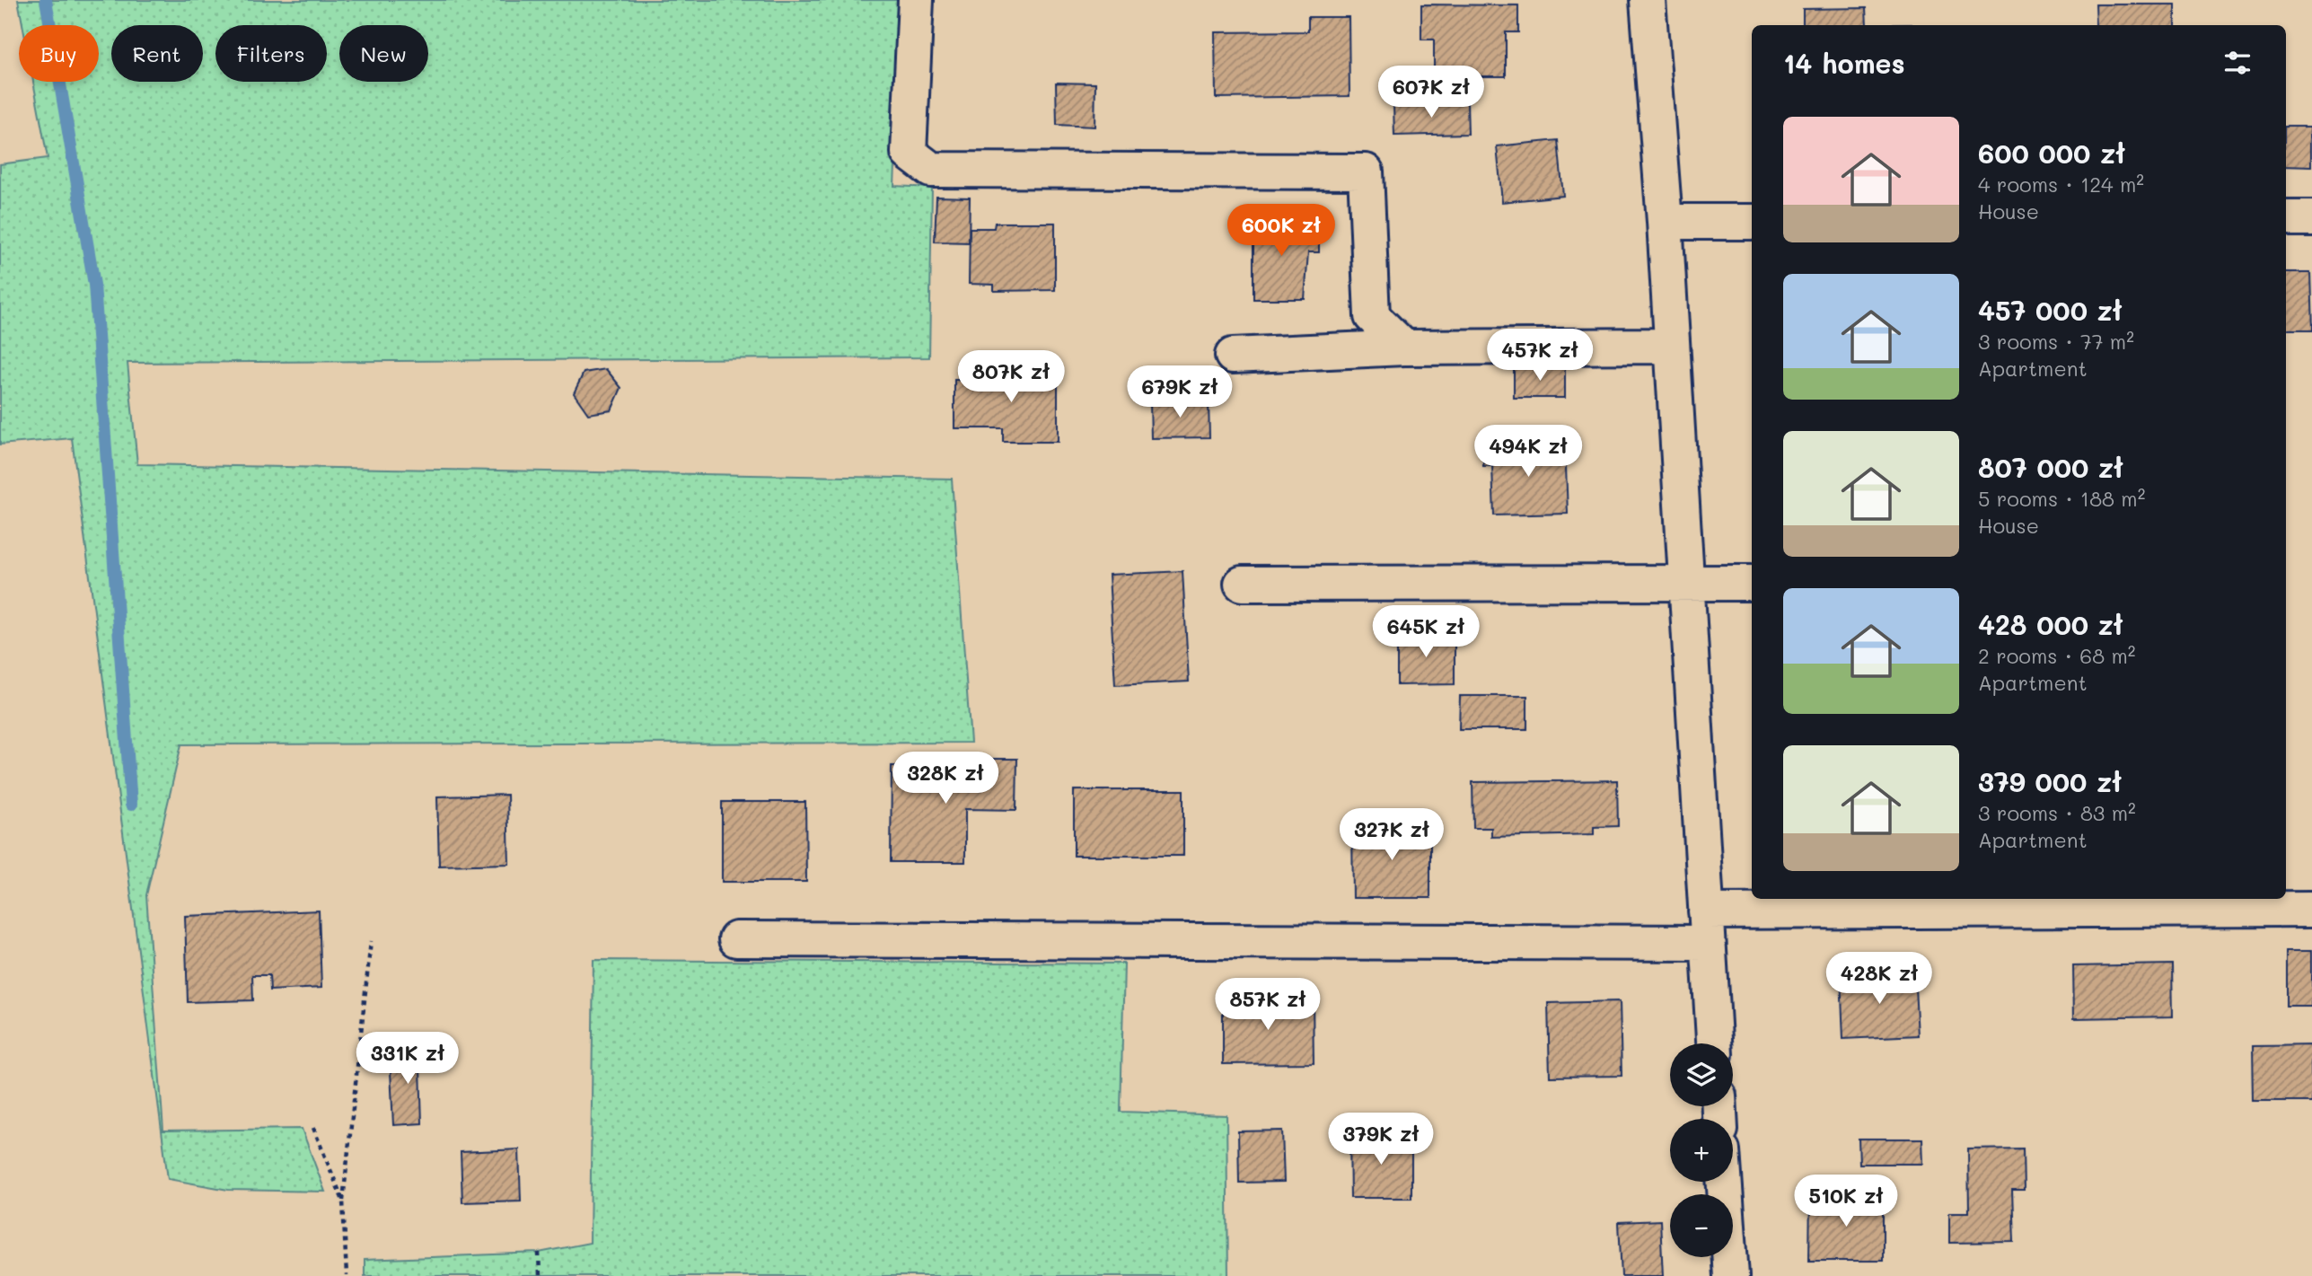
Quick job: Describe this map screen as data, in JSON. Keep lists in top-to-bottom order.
{
  "page": {
    "chip": [
      "Buy",
      "Rent",
      "Filters",
      "New"
    ],
    "heading": "14 homes",
    "price": [
      "607K zł",
      "600K zł",
      "457K zł",
      "807K zł",
      "679K zł",
      "494K zł",
      "645K zł",
      "328K zł",
      "327K zł",
      "428K zł",
      "857K zł",
      "331K zł",
      "379K zł",
      "510K zł"
    ],
    "list": [
      {
        "name": "600 000 zł",
        "note": "4 rooms · 124 m² · House"
      },
      {
        "name": "457 000 zł",
        "note": "3 rooms · 77 m² · Apartment"
      },
      {
        "name": "807 000 zł",
        "note": "5 rooms · 188 m² · House"
      },
      {
        "name": "428 000 zł",
        "note": "2 rooms · 68 m² · Apartment"
      },
      {
        "name": "379 000 zł",
        "note": "3 rooms · 83 m² · Apartment"
      }
    ],
    "map_buttons": ["+", "−"]
  }
}
